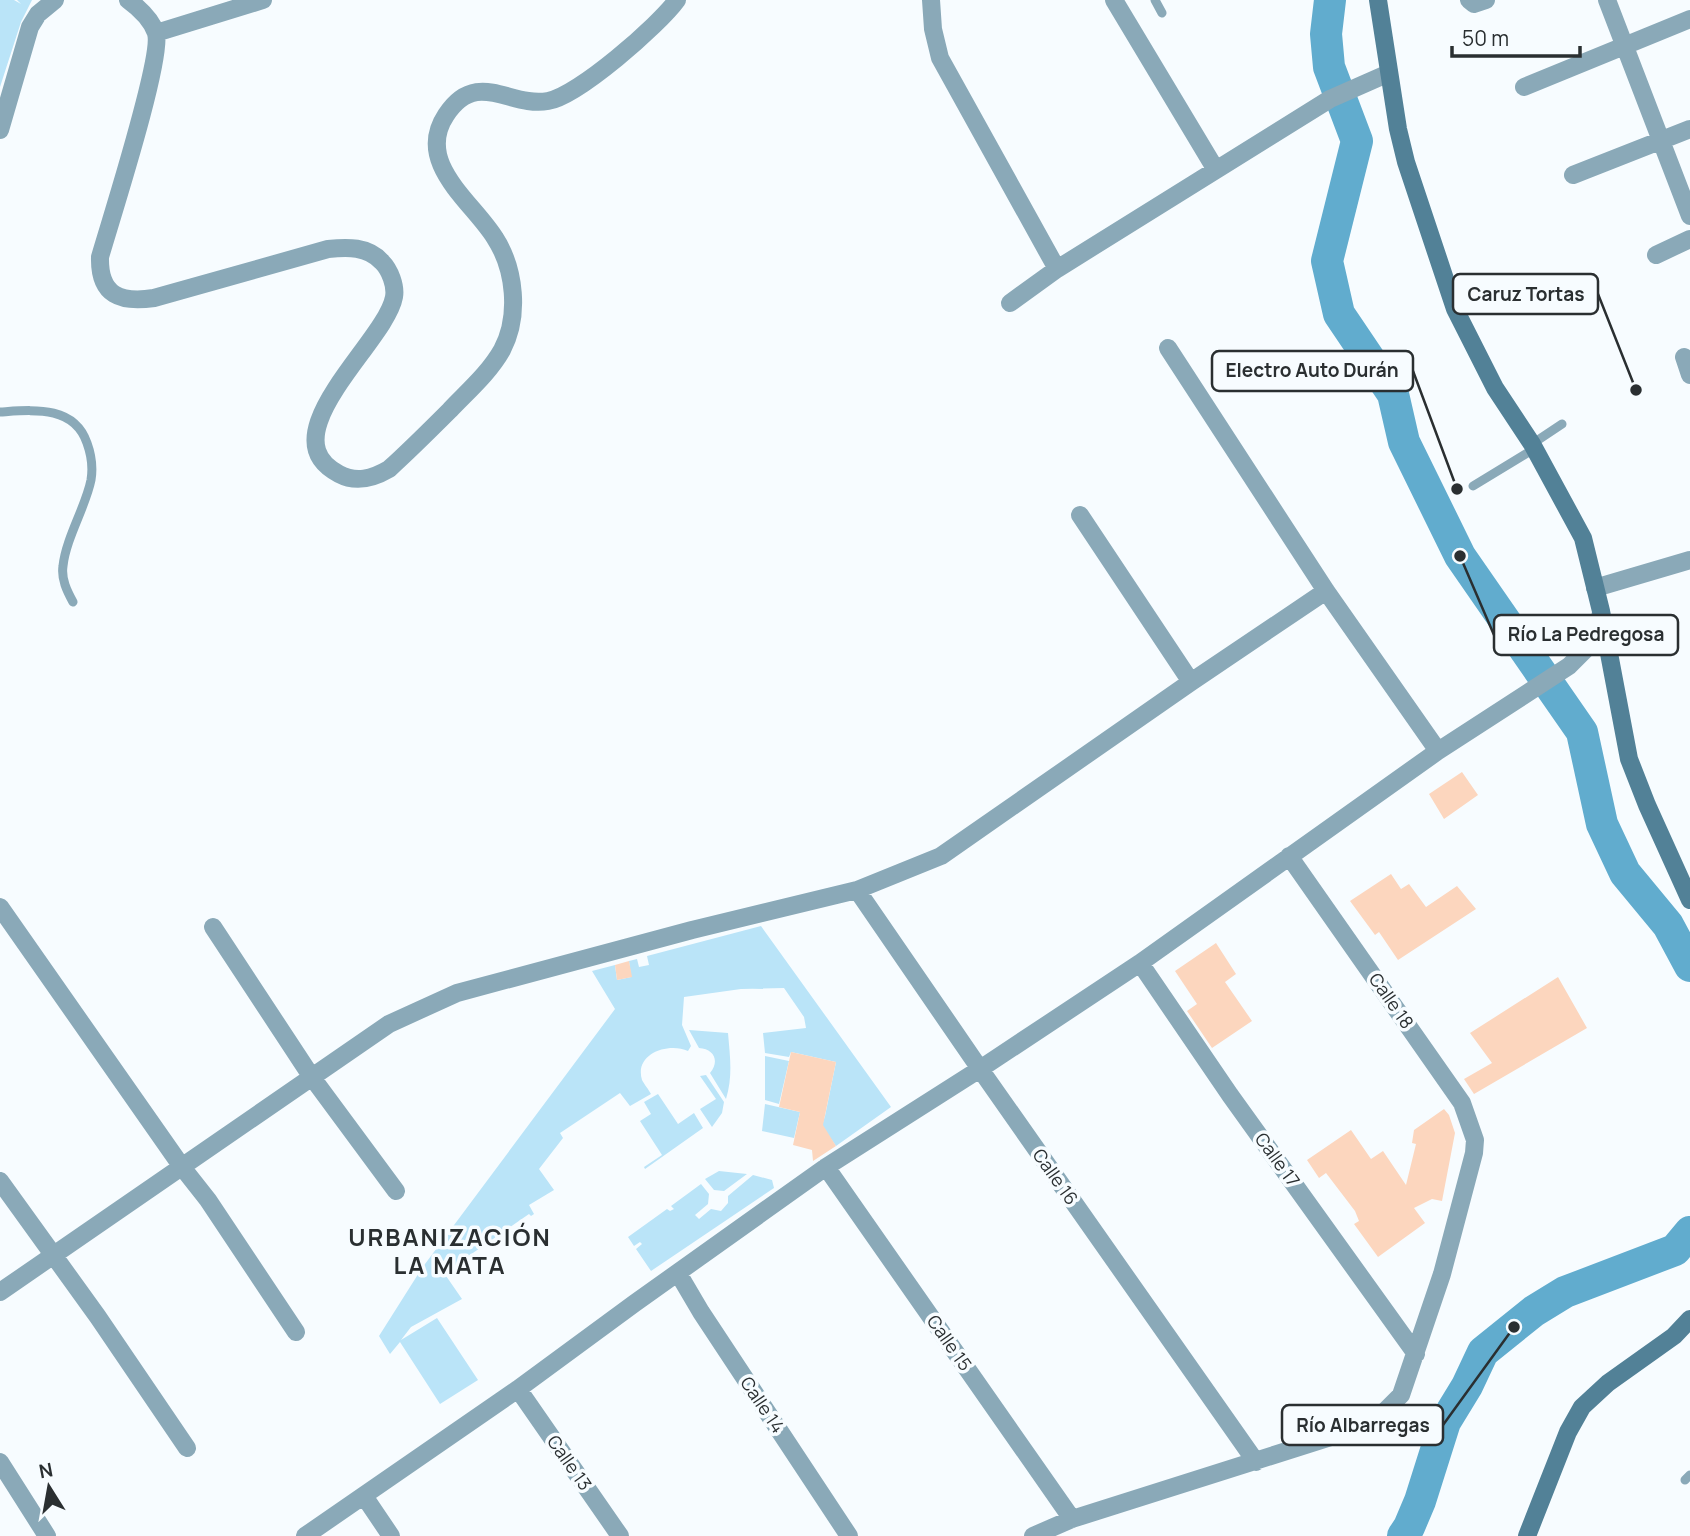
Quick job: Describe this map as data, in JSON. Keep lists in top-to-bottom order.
{
  "streets": {
    "street": [
      "Calle 18",
      "Calle 17",
      "Calle 16",
      "Calle 15",
      "Calle 14",
      "Calle 13"
    ]
  },
  "crossings": [
    ["Calle 18", "Calle 17"]
  ],
  "districts": ["URBANIZACIÓN LA MATA"],
  "places": [
    "Caruz Tortas",
    "Electro Auto Durán",
    "Río La Pedregosa",
    "Río Albarregas"
  ],
  "scale_bar": "50 m",
  "north": "top"
}
